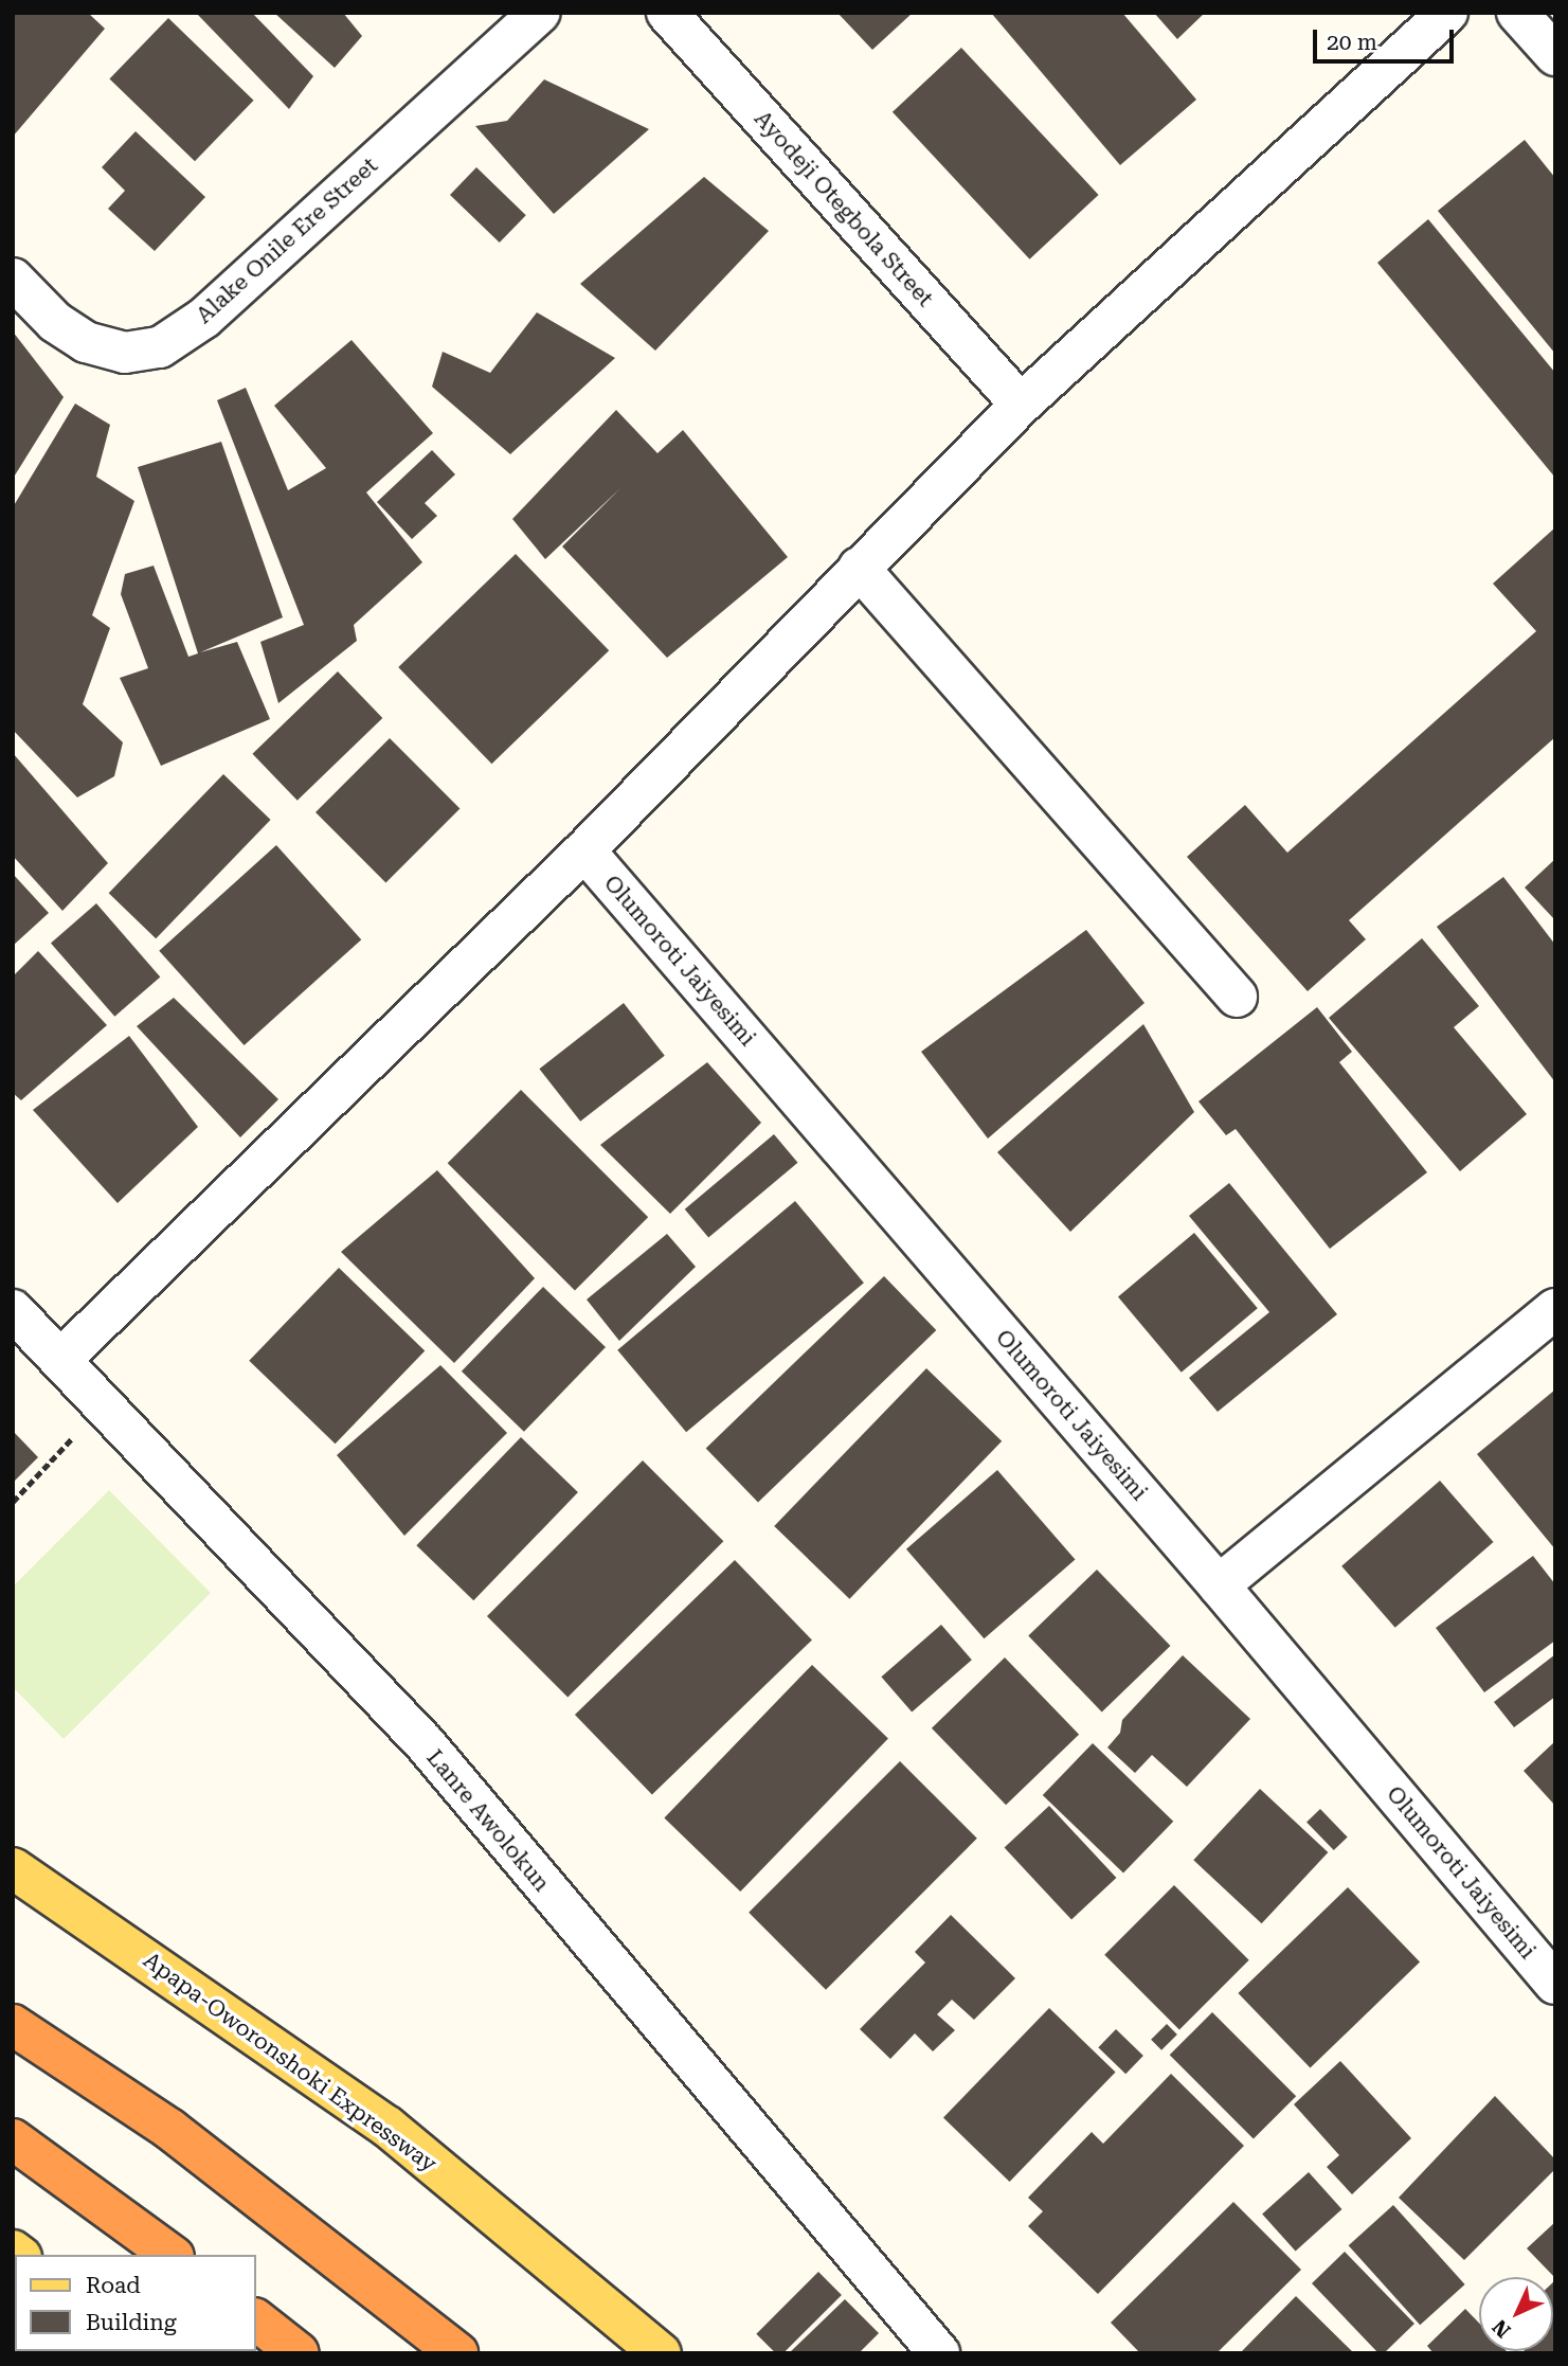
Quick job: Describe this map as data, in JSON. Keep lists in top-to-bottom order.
{
  "streets": {
    "main road": ["Apapa-Oworonshoki Expressway"],
    "street": [
      "Ayodeji Otegbola Street",
      "Alake Onile Ere Street",
      "Olumoroti Jaiyesimi",
      "Lanre Awolokun"
    ]
  },
  "legend": ["Road", "Building"],
  "scale_bar": "20 m",
  "north": "bottom left"
}
